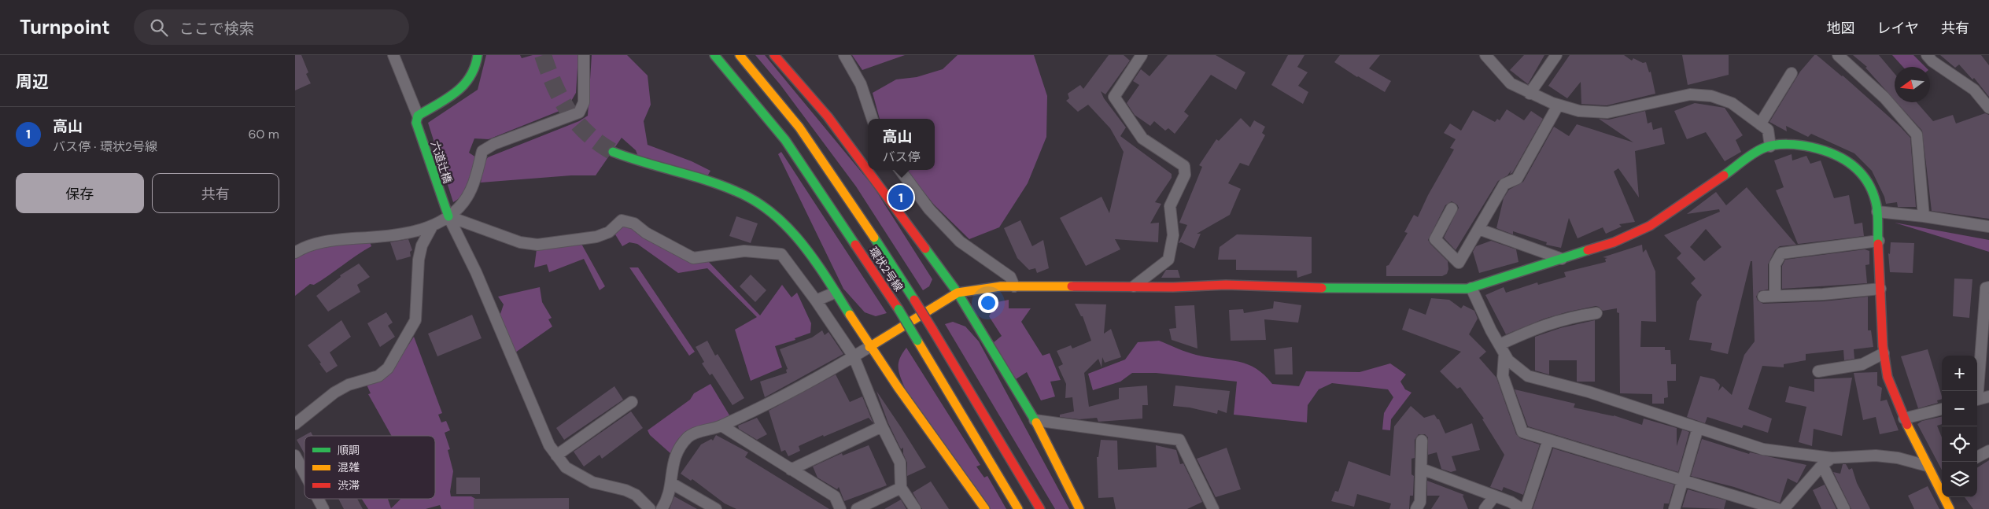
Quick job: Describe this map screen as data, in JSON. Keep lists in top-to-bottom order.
{
  "streets": {
    "main road": ["六道辻橋", "環状2号線"]
  },
  "legend": ["順調", "混雑", "渋滞"],
  "north": "left",
  "page": {
    "header": "Turnpoint",
    "search": "ここで検索",
    "nav": ["地図", "レイヤ", "共有"],
    "heading": "周辺",
    "list": [
      {
        "mark": "1",
        "name": "高山",
        "note": "バス停 · 環状2号線",
        "value": "60 m"
      }
    ],
    "popup": ["高山", "バス停"],
    "buttons": ["保存", "共有"],
    "pins": "1",
    "map_buttons": ["+", "−"]
  }
}
